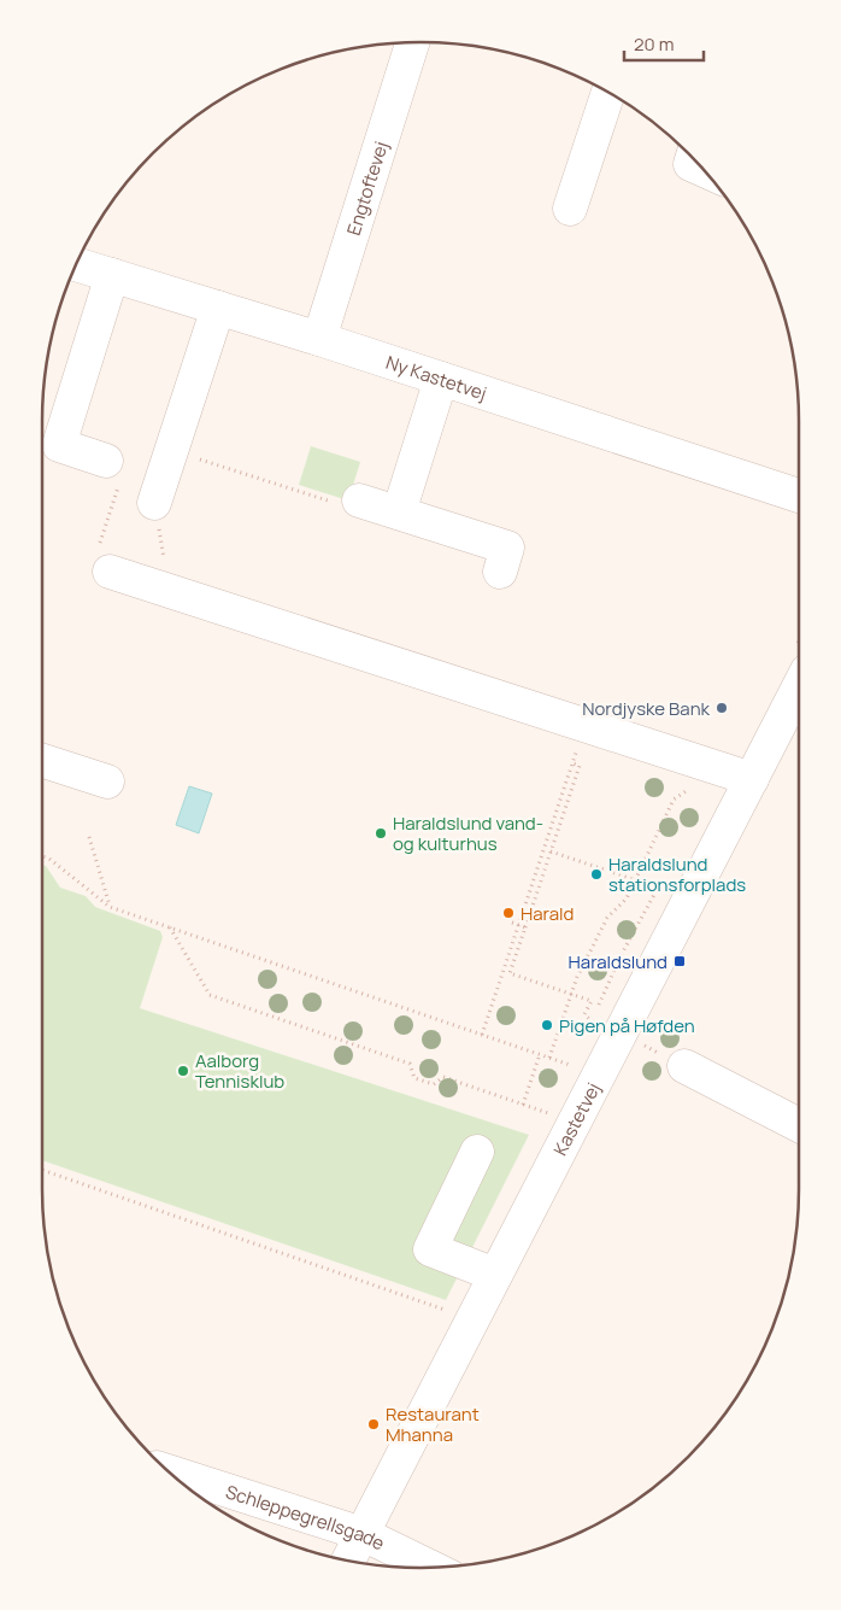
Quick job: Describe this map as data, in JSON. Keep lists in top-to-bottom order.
{
  "streets": {
    "street": [
      "Engtoftevej",
      "Ny Kastetvej",
      "Kastetvej",
      "Schleppegrellsgade"
    ]
  },
  "crossings": [
    ["Engtoftevej", "Ny Kastetvej"],
    ["Kastetvej", "Schleppegrellsgade"]
  ],
  "places": {
    "other": [
      "Nordjyske Bank",
      "Haraldslund vand- og kulturhus",
      "Haraldslund stationsforplads",
      "Harald",
      "Pigen på Høfden",
      "Aalborg Tennisklub",
      "Restaurant Mhanna"
    ],
    "transit": ["Haraldslund"]
  },
  "scale_bar": "20 m"
}
